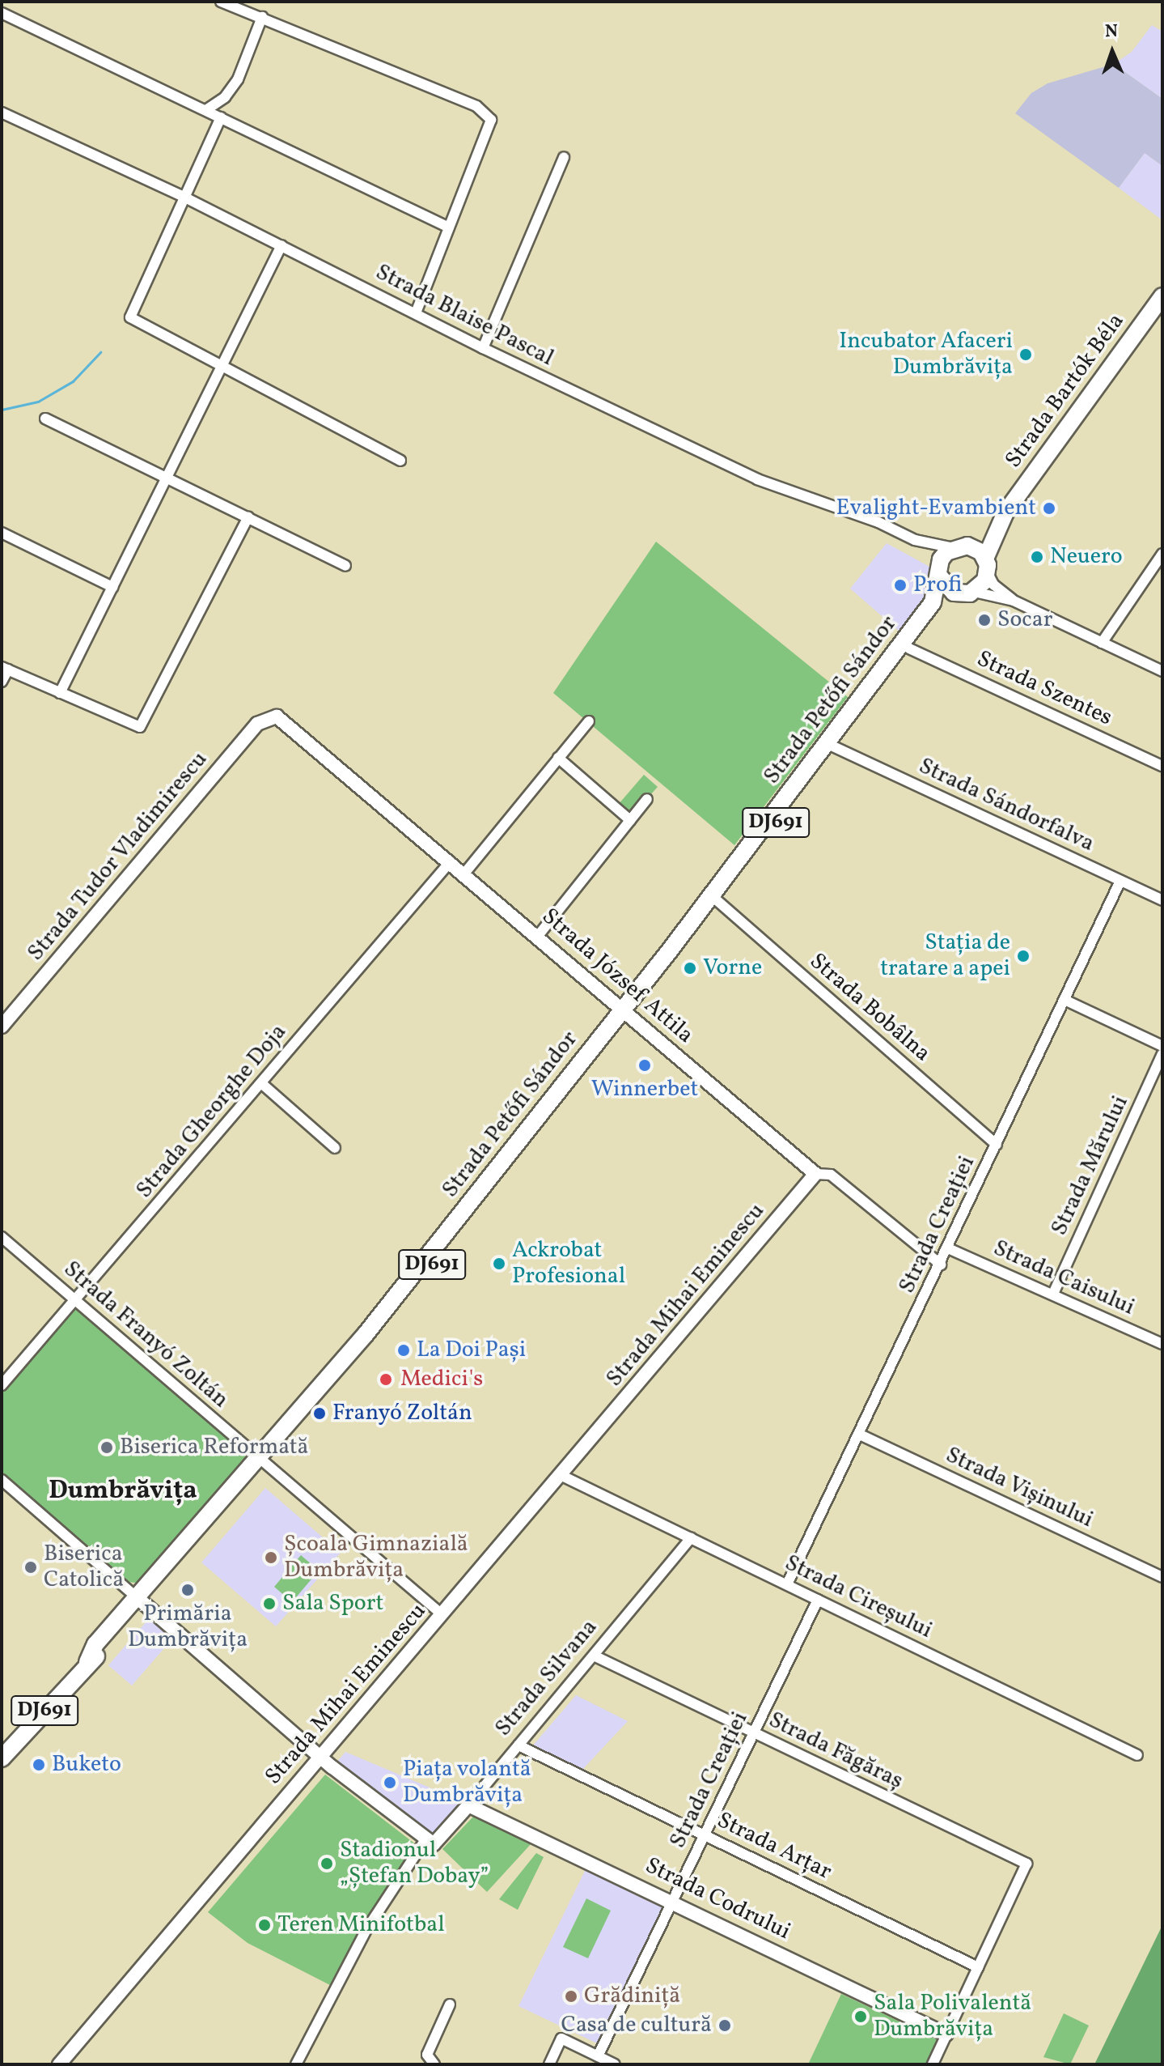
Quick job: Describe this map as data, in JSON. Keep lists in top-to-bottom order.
{
  "streets": {
    "main road": ["Strada Bartók Béla", "Strada Petőfi Sándor", "DJ691"],
    "street": [
      "Strada Blaise Pascal",
      "Strada Szentes",
      "Strada Sándorfalva",
      "Strada Tudor Vladimirescu",
      "Strada József Attila",
      "Strada Bobâlna",
      "Strada Gheorghe Doja",
      "Strada Mărului",
      "Strada Creației",
      "Strada Caisului",
      "Strada Mihai Eminescu",
      "Strada Franyó Zoltán",
      "Strada Vișinului",
      "Strada Cireșului",
      "Strada Silvana",
      "Strada Făgăraș",
      "Strada Arțar",
      "Strada Codrului"
    ]
  },
  "crossings": [
    ["Strada Blaise Pascal", "Strada Bartók Béla"],
    ["Strada Blaise Pascal", "Strada Petőfi Sándor"],
    ["Strada Blaise Pascal", "DJ691"],
    ["Strada Bartók Béla", "Strada Petőfi Sándor"],
    ["Strada Bartók Béla", "DJ691"],
    ["Strada Szentes", "Strada Petőfi Sándor"],
    ["Strada Petőfi Sándor", "Strada Sándorfalva"],
    ["Strada Petőfi Sándor", "DJ691"],
    ["Strada Petőfi Sándor", "Strada József Attila"],
    ["Strada Petőfi Sándor", "Strada Bobâlna"],
    ["Strada Petőfi Sándor", "Strada Franyó Zoltán"],
    ["Strada Sándorfalva", "Strada Creației"],
    ["Strada Tudor Vladimirescu", "Strada József Attila"],
    ["Strada József Attila", "Strada Gheorghe Doja"],
    ["Strada József Attila", "Strada Creației"],
    ["Strada József Attila", "Strada Mihai Eminescu"],
    ["Strada Bobâlna", "Strada Creației"],
    ["Strada Gheorghe Doja", "Strada Franyó Zoltán"],
    ["Strada Mărului", "Strada Caisului"],
    ["Strada Creației", "Strada Caisului"],
    ["Strada Creației", "Strada Vișinului"],
    ["Strada Creației", "Strada Cireșului"],
    ["Strada Creației", "Strada Făgăraș"],
    ["Strada Creației", "Strada Arțar"],
    ["Strada Creației", "Strada Codrului"],
    ["Strada Mihai Eminescu", "Strada Franyó Zoltán"],
    ["Strada Mihai Eminescu", "Strada Cireșului"],
    ["Strada Cireșului", "Strada Silvana"],
    ["Strada Silvana", "Strada Făgăraș"],
    ["Strada Silvana", "Strada Arțar"],
    ["Strada Silvana", "Strada Codrului"],
    ["Strada Făgăraș", "Strada Arțar"]
  ],
  "districts": ["Dumbrăvița"],
  "places": [
    "Incubator Afaceri Dumbrăvița",
    "Evalight-Evambient",
    "Neuero",
    "Profi",
    "Socar",
    "Stația de tratare a apei",
    "Vorne",
    "Winnerbet",
    "Ackrobat Profesional",
    "La Doi Pași",
    "Medici's",
    "Franyó Zoltán",
    "Biserica Reformată",
    "Școala Gimnazială Dumbrăvița",
    "Biserica Catolică",
    "Primăria Dumbrăvița",
    "Sala Sport",
    "Buketo",
    "Piața volantă Dumbrăvița",
    "Stadionul „Ștefan Dobay”",
    "Teren Minifotbal",
    "Grădiniță",
    "Sala Polivalentă Dumbrăvița",
    "Casa de cultură"
  ],
  "north": "top"
}
